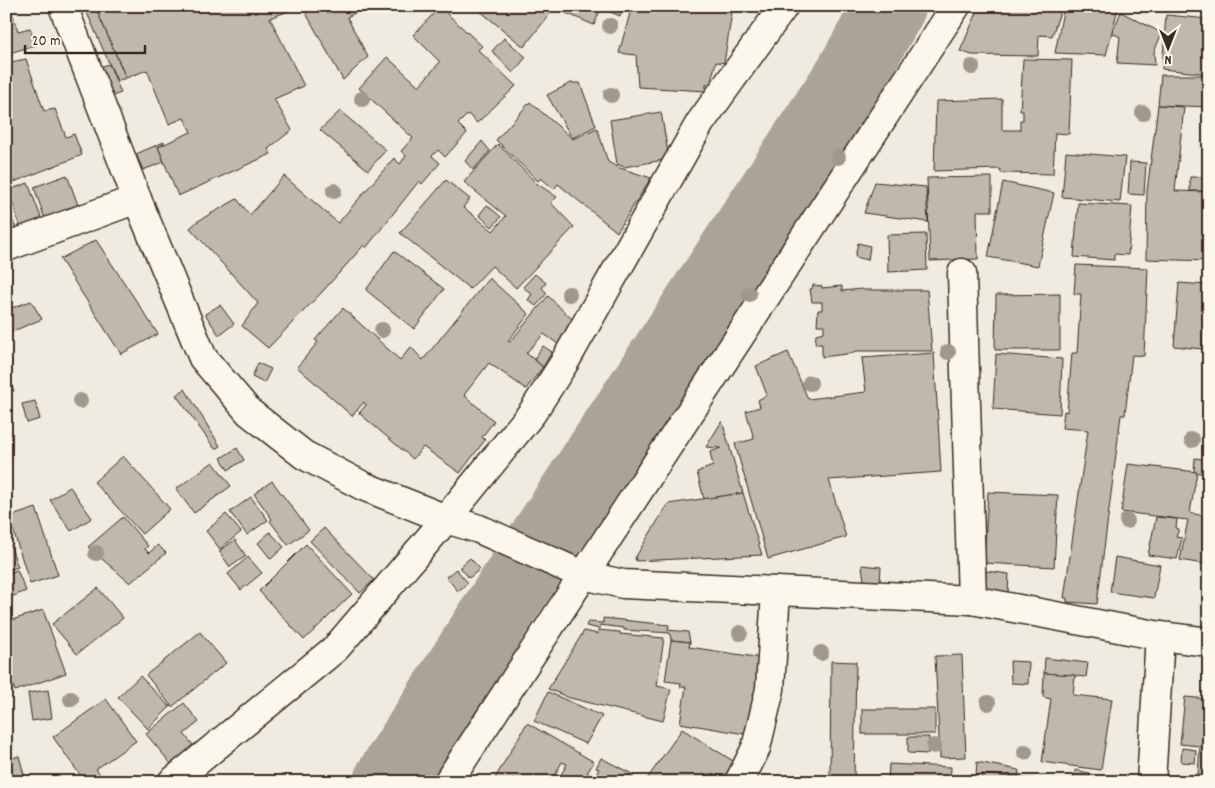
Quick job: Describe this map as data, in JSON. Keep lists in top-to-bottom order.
{
  "scale_bar": "20 m",
  "north": "bottom"
}
